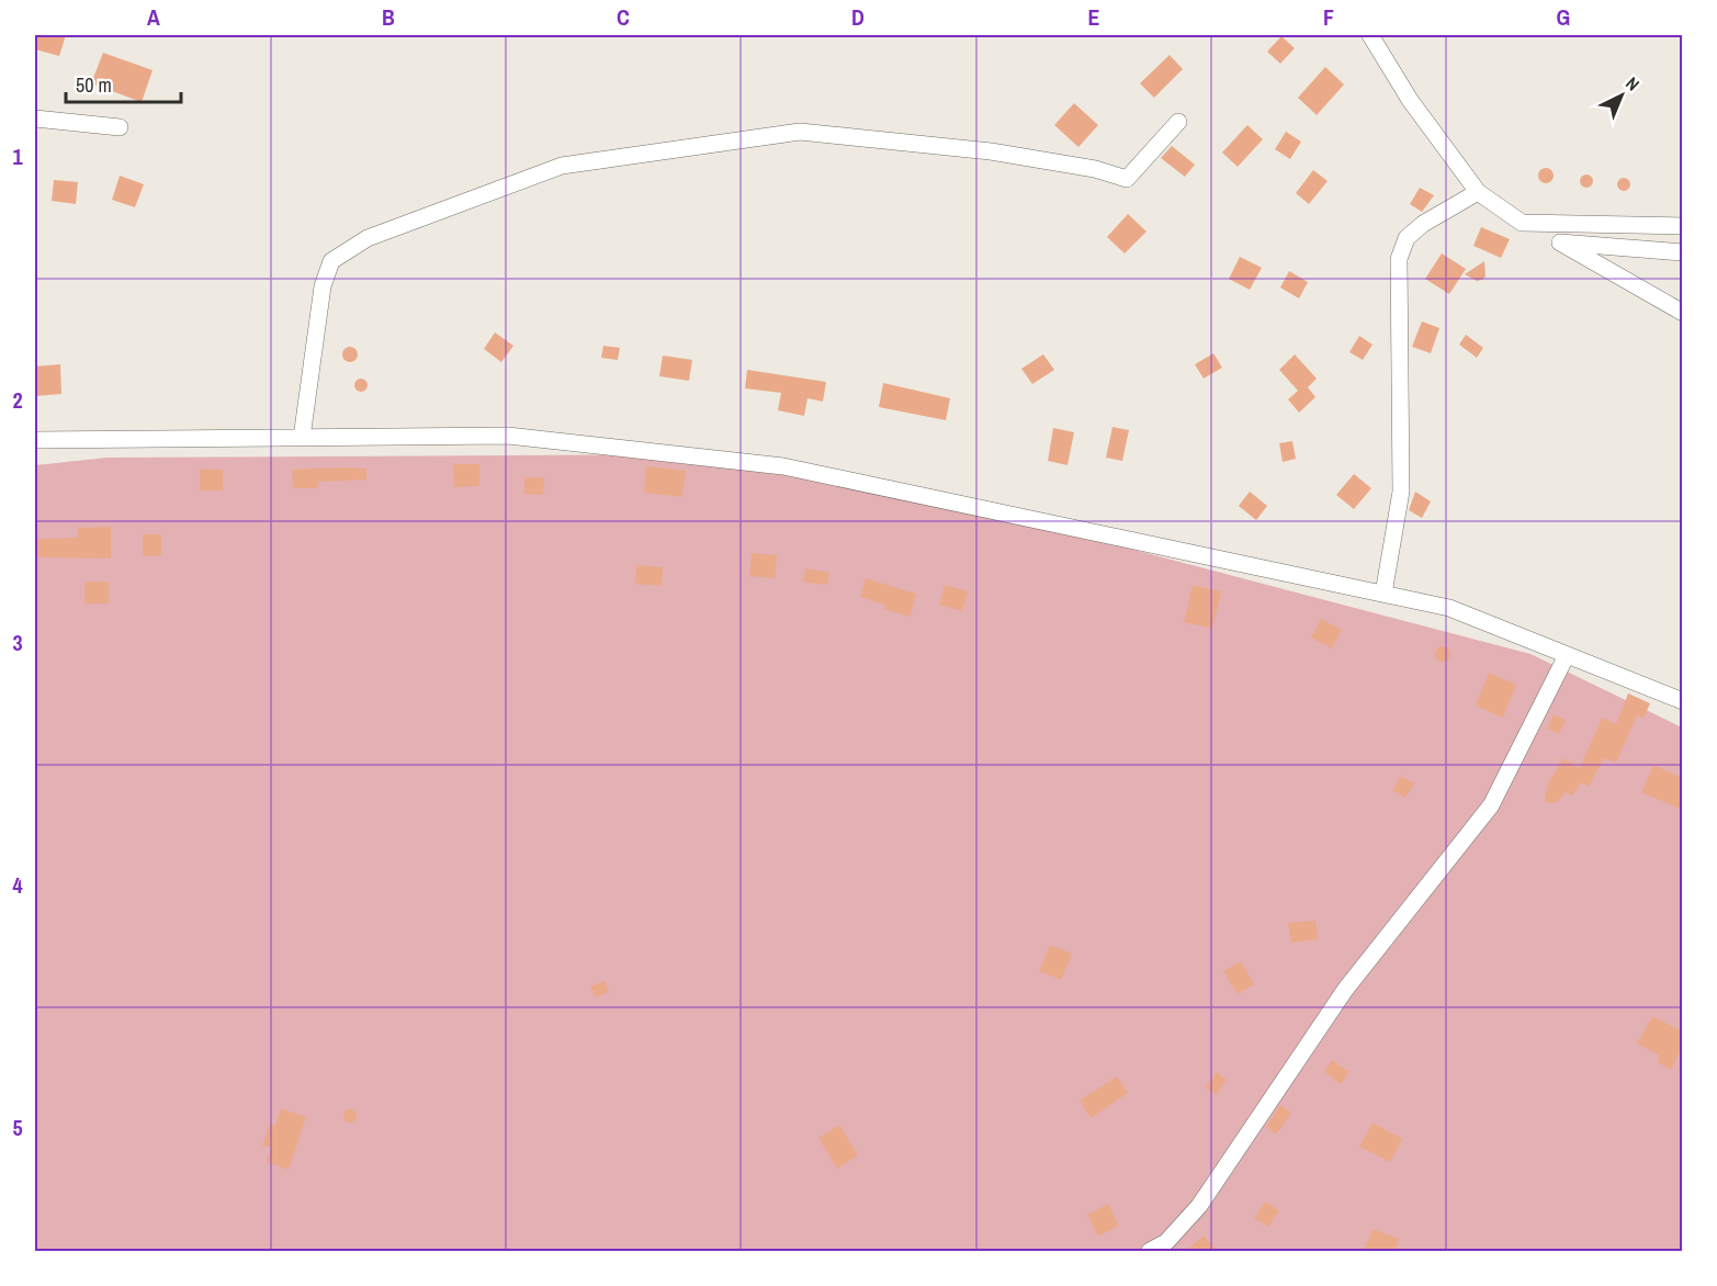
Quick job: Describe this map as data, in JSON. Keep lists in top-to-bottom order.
{
  "scale_bar": "50 m",
  "north": "top right",
  "grid": {
    "columns": [
      "A",
      "B",
      "C",
      "D",
      "E",
      "F",
      "G"
    ],
    "rows": [
      "1",
      "2",
      "3",
      "4",
      "5"
    ]
  }
}
